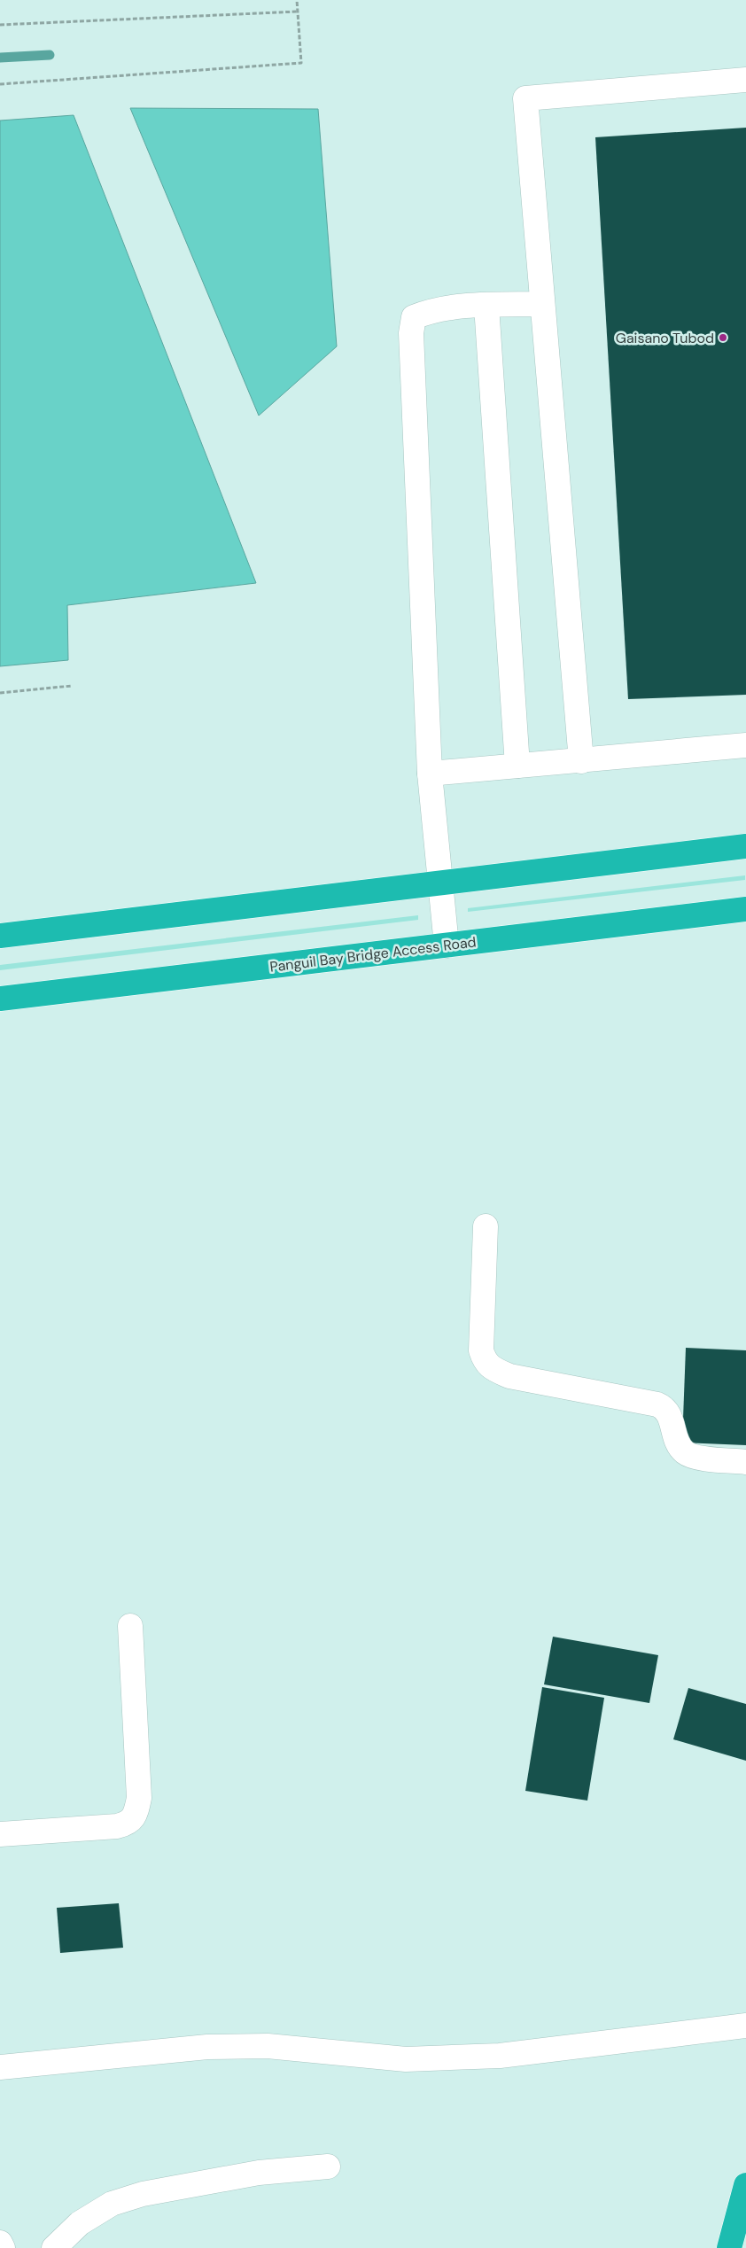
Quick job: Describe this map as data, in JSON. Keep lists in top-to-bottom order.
{
  "streets": {
    "highway": ["Panguil Bay Bridge Access Road"]
  },
  "places": ["Gaisano Tubod"]
}
